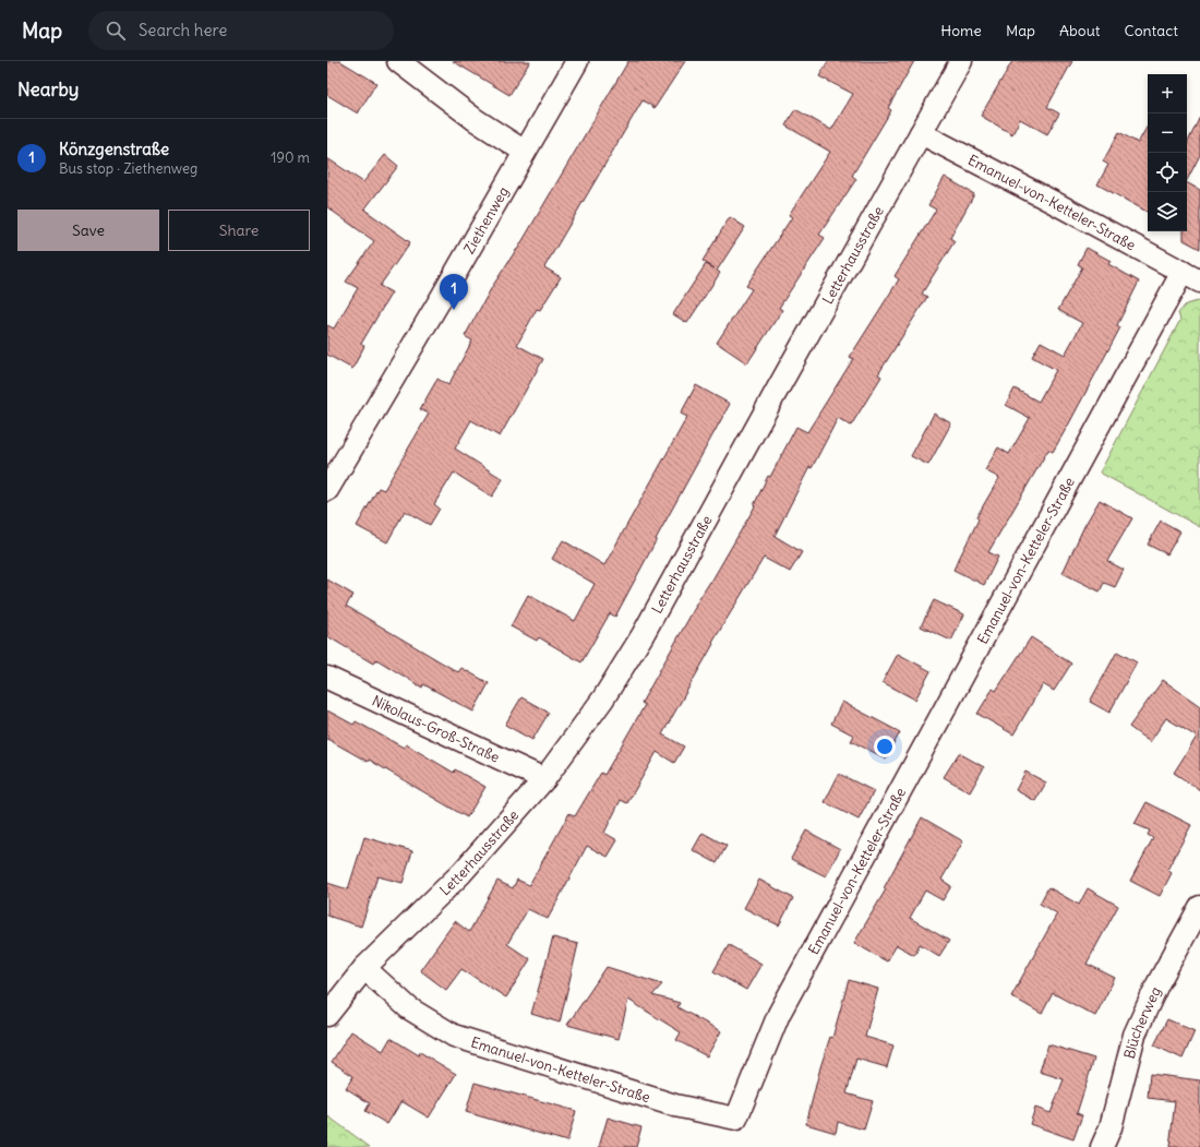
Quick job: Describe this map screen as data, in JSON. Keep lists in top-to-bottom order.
{
  "streets": {
    "street": [
      "Emanuel-von-Ketteler-Straße",
      "Ziethenweg",
      "Letterhausstraße",
      "Nikolaus-Groß-Straße",
      "Blücherweg"
    ]
  },
  "crossings": [
    ["Emanuel-von-Ketteler-Straße", "Letterhausstraße"],
    ["Letterhausstraße", "Nikolaus-Groß-Straße"]
  ],
  "page": {
    "header": "Map",
    "search": "Search here",
    "nav": [
      "Home",
      "Map",
      "About",
      "Contact"
    ],
    "heading": "Nearby",
    "map_buttons": ["+", "−"],
    "list": [
      {
        "mark": "1",
        "name": "Könzgenstraße",
        "note": "Bus stop · Ziethenweg",
        "value": "190 m"
      }
    ],
    "buttons": ["Save", "Share"],
    "pins": "1"
  }
}
